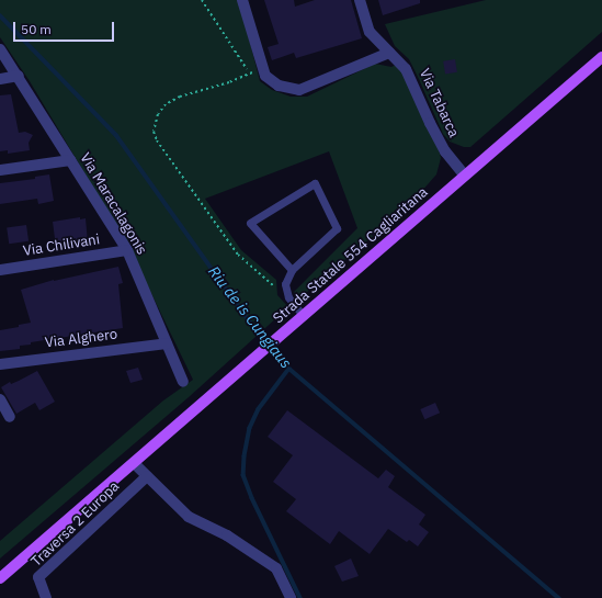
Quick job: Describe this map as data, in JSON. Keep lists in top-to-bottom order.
{
  "streets": {
    "main road": ["Strada Statale 554 Cagliaritana"],
    "street": [
      "Via Tabarca",
      "Via Maracalagonis",
      "Via Chilivani",
      "Via Alghero",
      "Traversa 2 Europa"
    ]
  },
  "crossings": [
    ["Via Tabarca", "Strada Statale 554 Cagliaritana"],
    ["Via Maracalagonis", "Via Chilivani"],
    ["Via Maracalagonis", "Via Alghero"]
  ],
  "water": ["Riu de is Cungiaus"],
  "scale_bar": "50 m"
}
